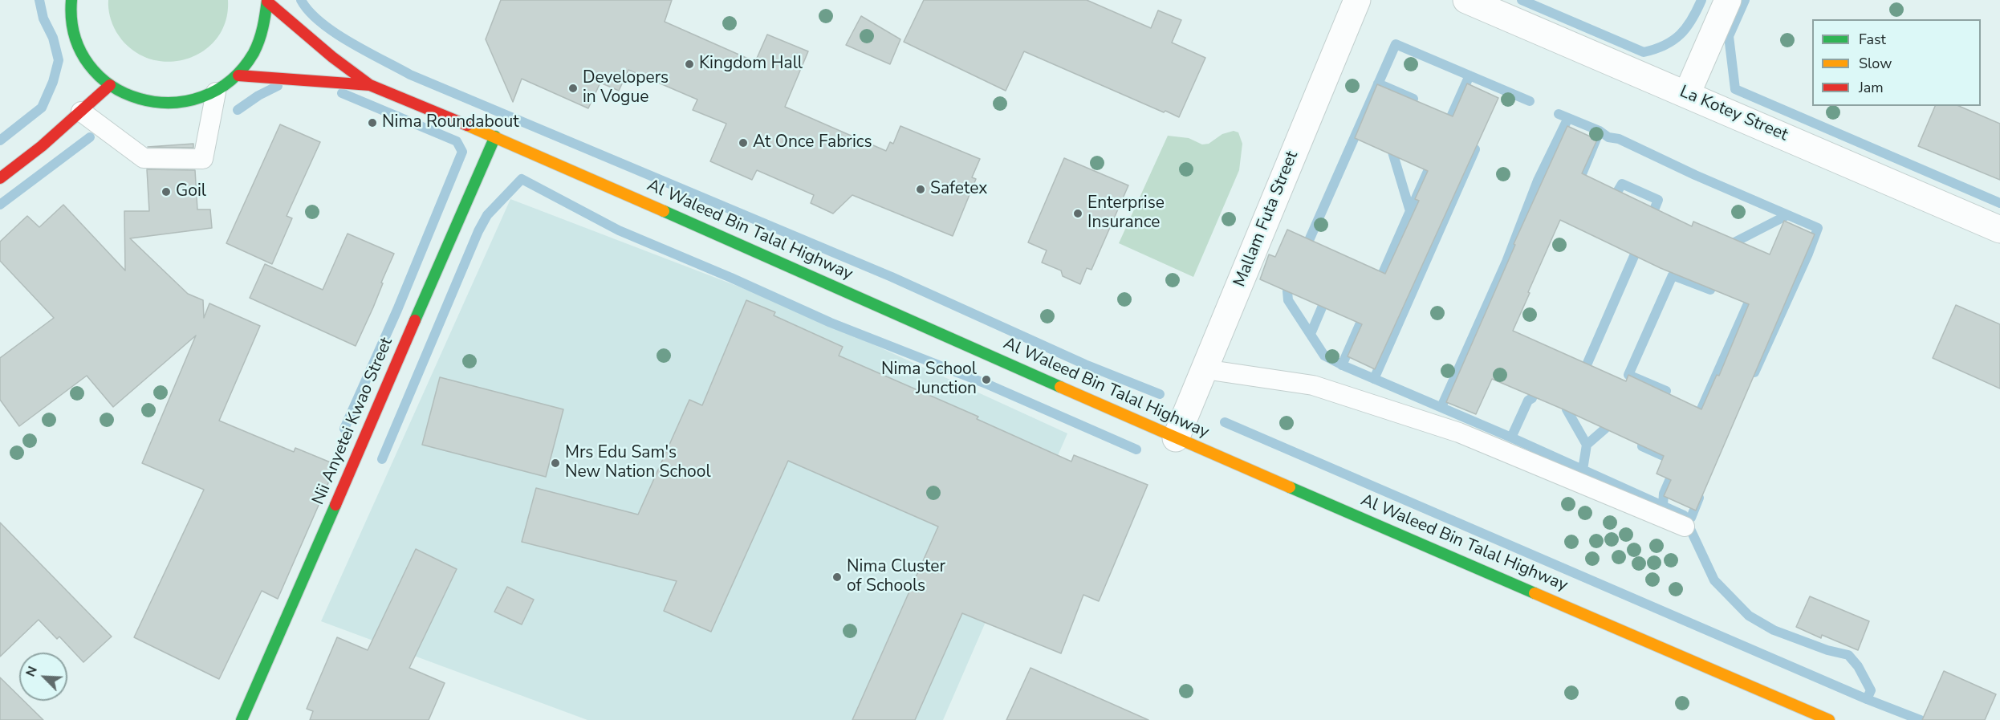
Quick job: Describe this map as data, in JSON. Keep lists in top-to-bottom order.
{
  "streets": {
    "street": [
      "La Kotey Street",
      "Mallam Futa Street",
      "Al Waleed Bin Talal Highway",
      "Nii Anyetei Kwao Street"
    ]
  },
  "crossings": [
    ["Mallam Futa Street", "Al Waleed Bin Talal Highway"],
    ["Al Waleed Bin Talal Highway", "Nii Anyetei Kwao Street"]
  ],
  "places": [
    "Kingdom Hall",
    "Developers in Vogue",
    "Nima Roundabout",
    "At Once Fabrics",
    "Safetex",
    "Goil",
    "Enterprise Insurance",
    "Nima School Junction",
    "Mrs Edu Sam's New Nation School",
    "Nima Cluster of Schools"
  ],
  "legend": ["Fast", "Slow", "Jam"],
  "north": "top left"
}
